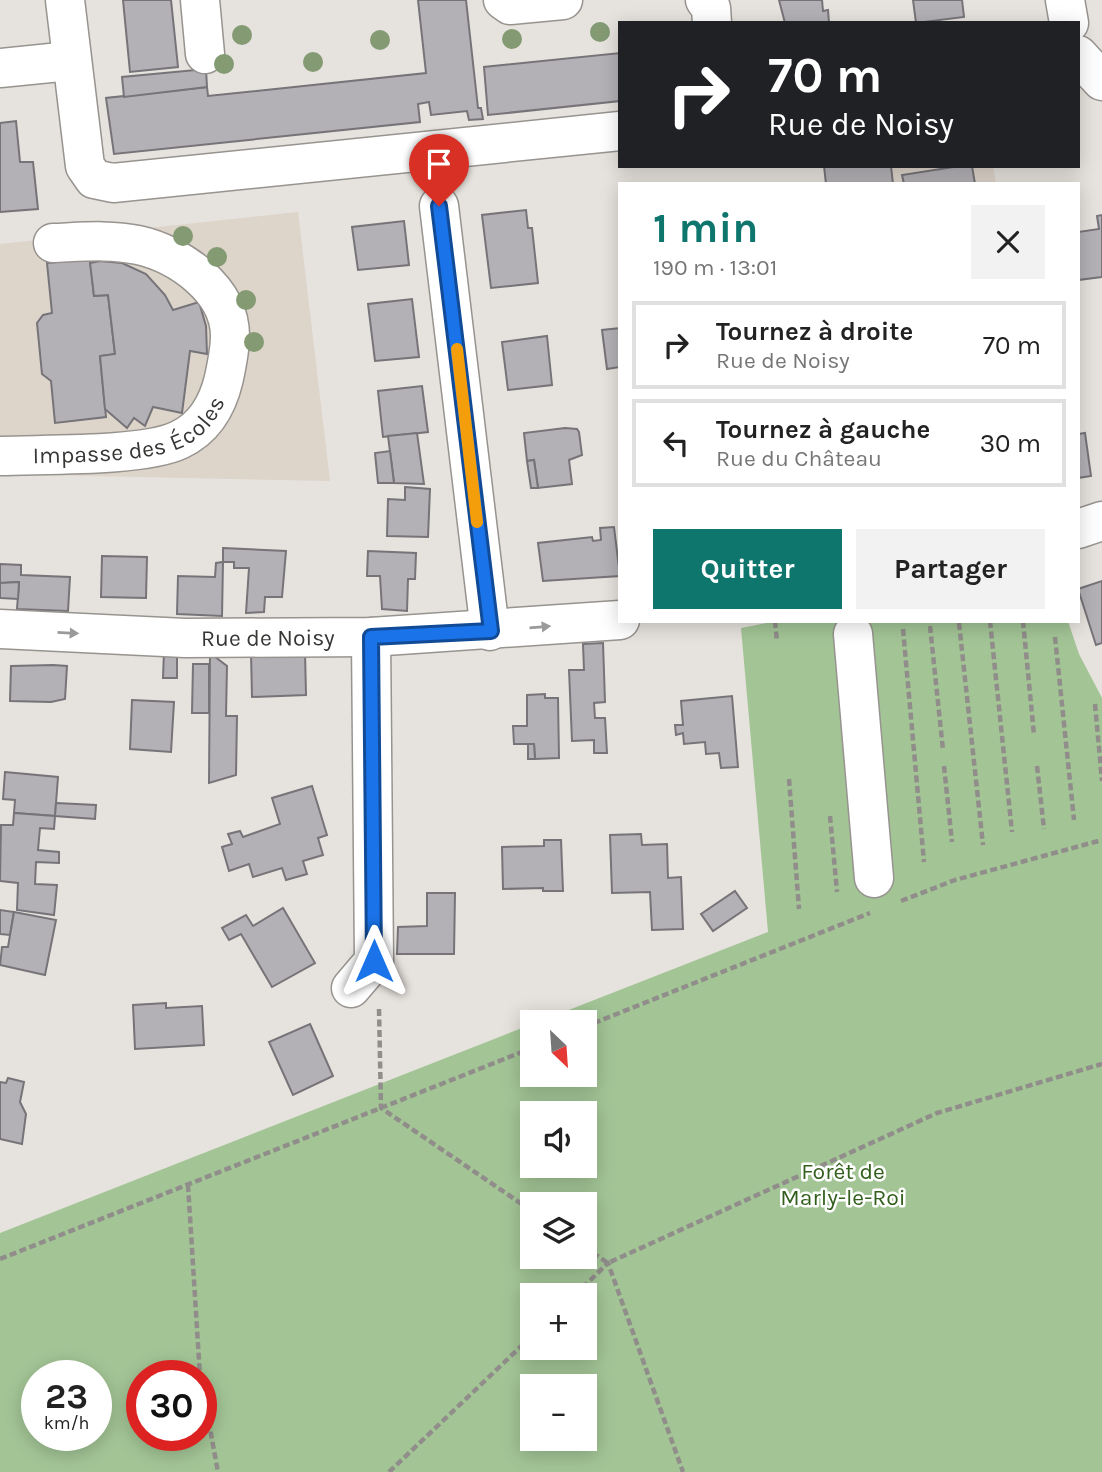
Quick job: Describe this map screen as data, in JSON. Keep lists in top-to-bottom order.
{
  "streets": {
    "street": ["Impasse des Écoles", "Rue de Noisy"]
  },
  "one_way": ["Rue de Noisy"],
  "parks": ["Forêt de Marly-le-Roi"],
  "north": "bottom right",
  "page": {
    "turn": ["70 m", "Rue de Noisy"],
    "heading": ["1 min", "190 m · 13:01"],
    "list": [
      {
        "name": "Tournez à droite",
        "note": "Rue de Noisy",
        "value": "70 m"
      },
      {
        "name": "Tournez à gauche",
        "note": "Rue du Château",
        "value": "30 m"
      }
    ],
    "buttons": ["Quitter", "Partager"],
    "map_buttons": ["+", "−"],
    "speed": "23 km/h",
    "limit": "30"
  }
}
